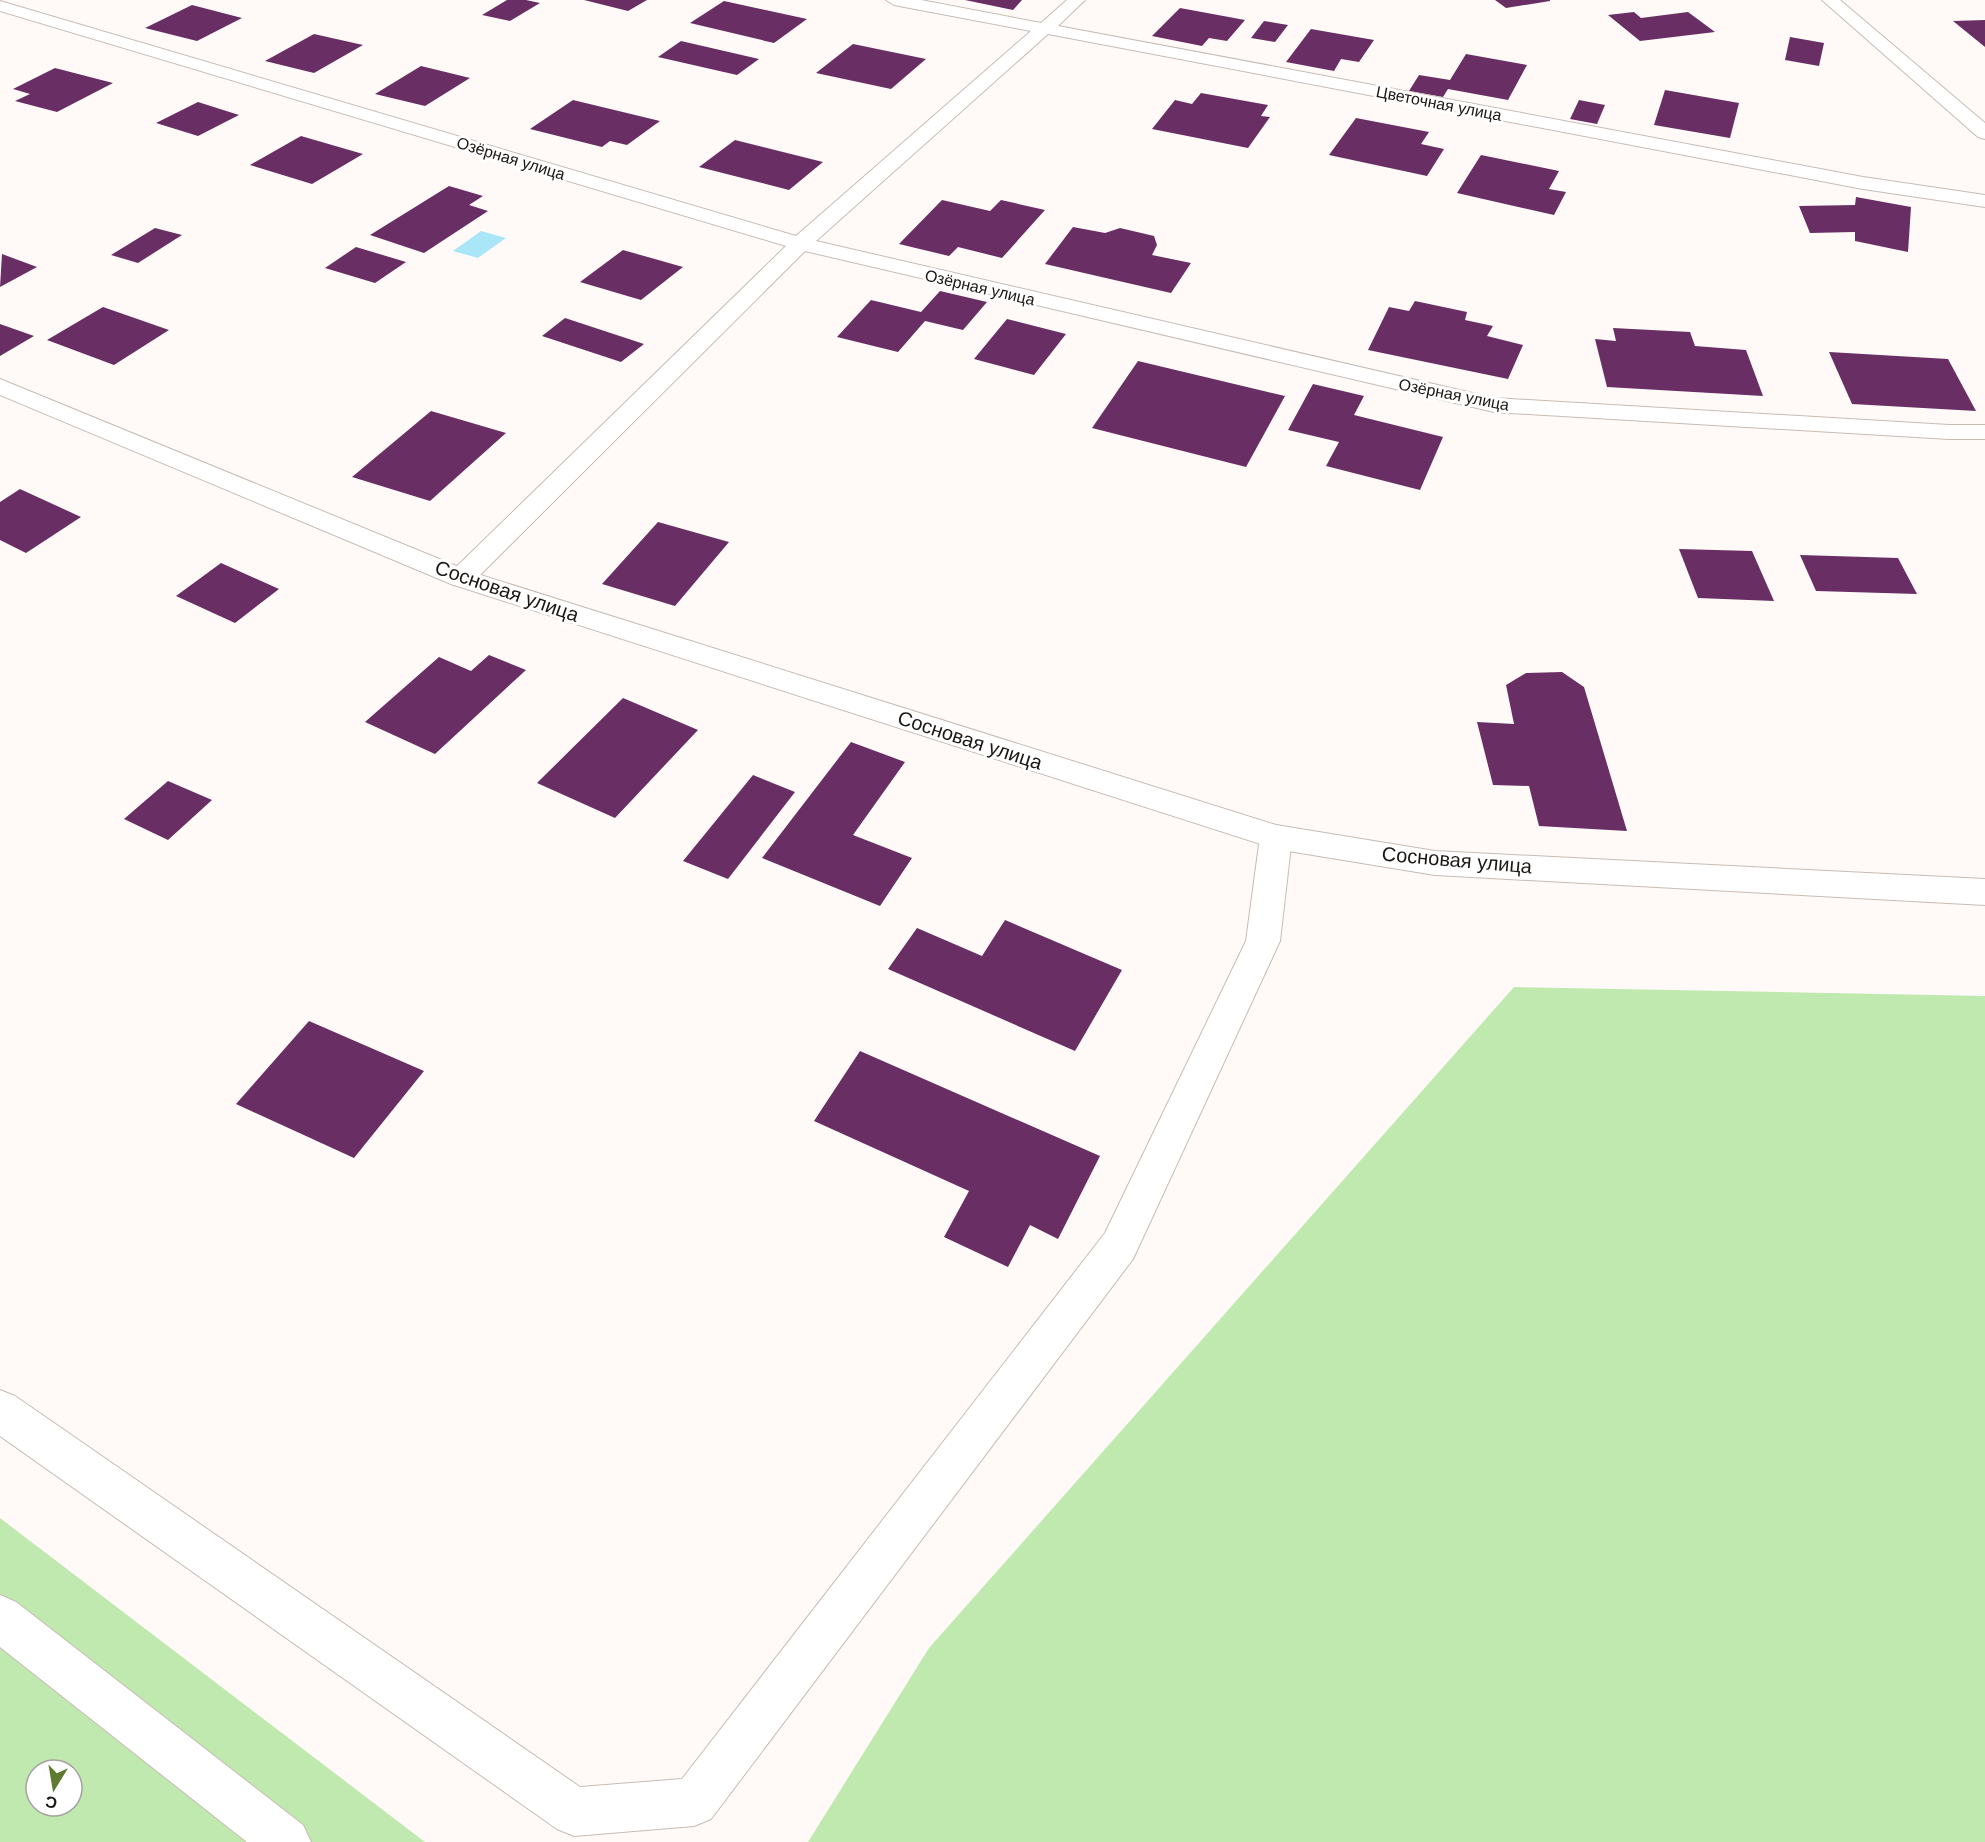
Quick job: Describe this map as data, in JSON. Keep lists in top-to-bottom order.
{
  "streets": {
    "street": ["Цветочная улица", "Озёрная улица", "Сосновая улица"]
  },
  "north": "bottom"
}
